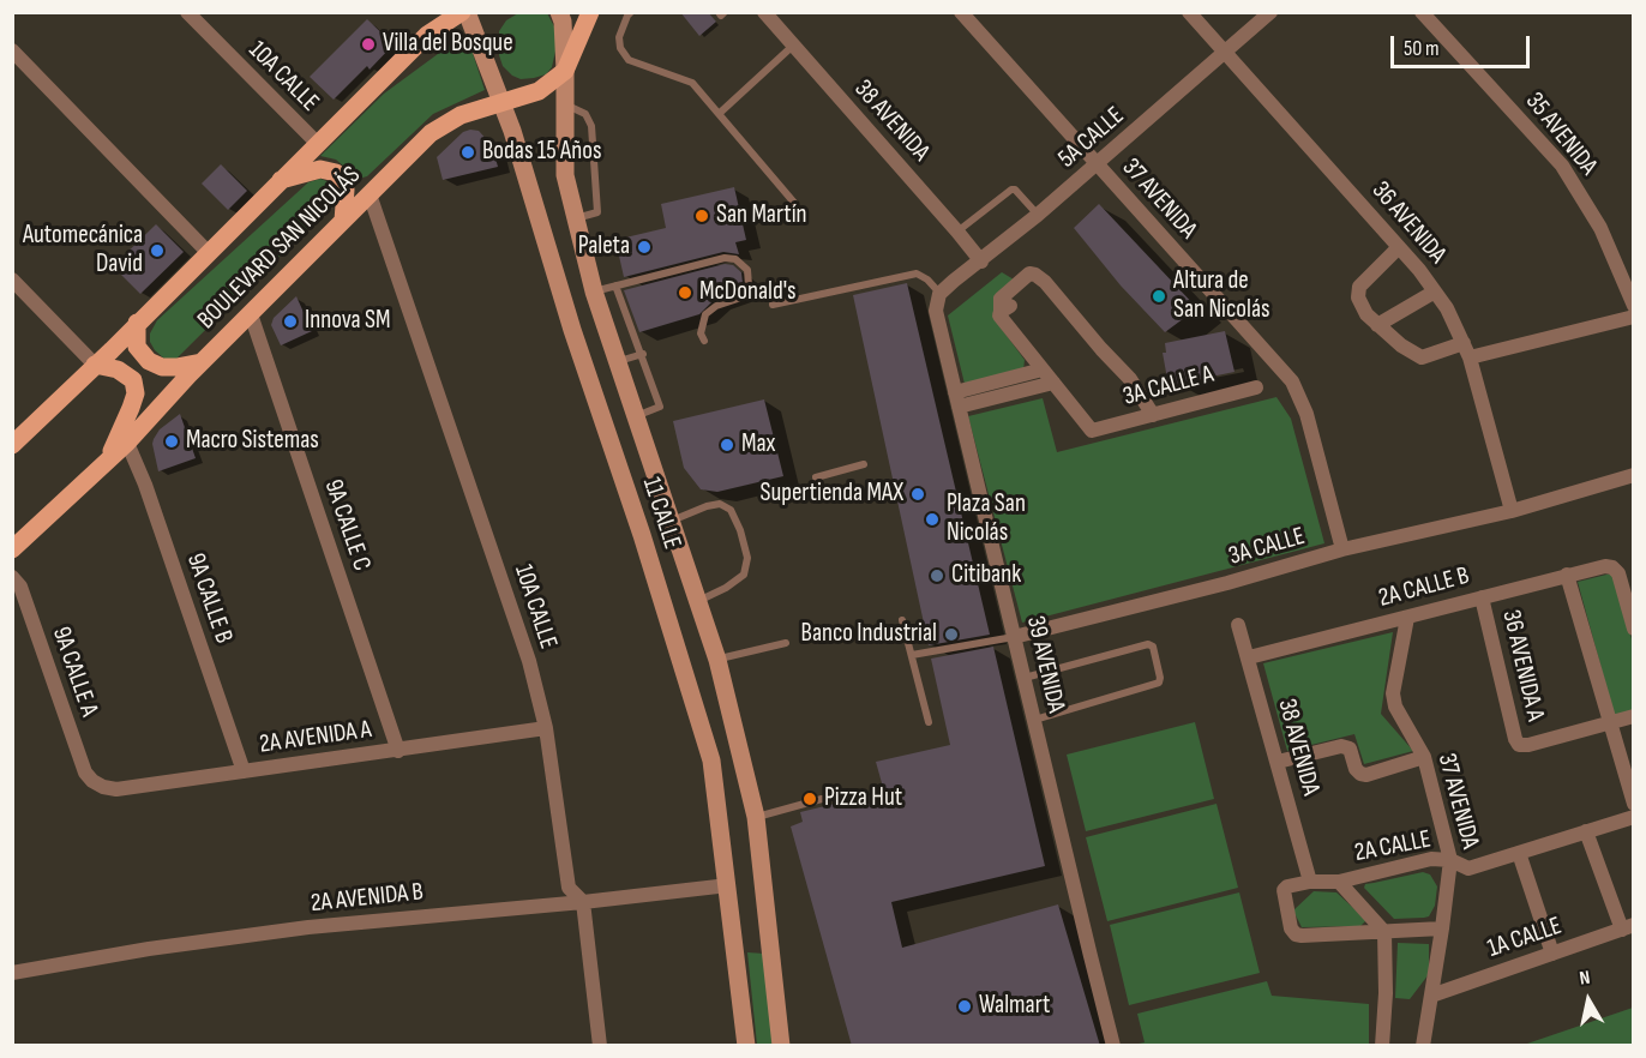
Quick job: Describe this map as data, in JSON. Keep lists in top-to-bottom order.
{
  "streets": {
    "main road": ["BOULEVARD SAN NICOLÁS", "11 CALLE"],
    "street": [
      "10A CALLE",
      "38 AVENIDA",
      "35 AVENIDA",
      "5A CALLE",
      "37 AVENIDA",
      "36 AVENIDA",
      "3A CALLE A",
      "9A CALLE C",
      "3A CALLE",
      "2A CALLE B",
      "9A CALLE B",
      "39 AVENIDA",
      "36 AVENIDA A",
      "9A CALLE A",
      "2A AVENIDA A",
      "2A CALLE",
      "2A AVENIDA B",
      "1A CALLE"
    ]
  },
  "crossings": [
    ["10A CALLE", "BOULEVARD SAN NICOLÁS"],
    ["10A CALLE", "2A AVENIDA A"],
    ["10A CALLE", "2A AVENIDA B"],
    ["38 AVENIDA", "5A CALLE"],
    ["38 AVENIDA", "2A CALLE B"],
    ["38 AVENIDA", "2A CALLE"],
    ["5A CALLE", "37 AVENIDA"],
    ["5A CALLE", "36 AVENIDA"],
    ["5A CALLE", "39 AVENIDA"],
    ["37 AVENIDA", "3A CALLE"],
    ["37 AVENIDA", "2A CALLE B"],
    ["37 AVENIDA", "2A CALLE"],
    ["37 AVENIDA", "1A CALLE"],
    ["36 AVENIDA", "3A CALLE"],
    ["BOULEVARD SAN NICOLÁS", "11 CALLE"],
    ["BOULEVARD SAN NICOLÁS", "9A CALLE C"],
    ["BOULEVARD SAN NICOLÁS", "9A CALLE B"],
    ["11 CALLE", "2A AVENIDA B"],
    ["9A CALLE C", "2A AVENIDA A"],
    ["3A CALLE", "39 AVENIDA"],
    ["2A CALLE B", "36 AVENIDA A"],
    ["9A CALLE B", "2A AVENIDA A"],
    ["9A CALLE A", "2A AVENIDA A"]
  ],
  "places": [
    "Villa del Bosque",
    "Bodas 15 Años",
    "San Martín",
    "Paleta",
    "Automecánica David",
    "McDonald's",
    "Altura de San Nicolás",
    "Innova SM",
    "Macro Sistemas",
    "Max",
    "Supertienda MAX",
    "Plaza San Nicolás",
    "Citibank",
    "Banco Industrial",
    "Pizza Hut",
    "Walmart"
  ],
  "scale_bar": "50 m",
  "north": "top"
}
